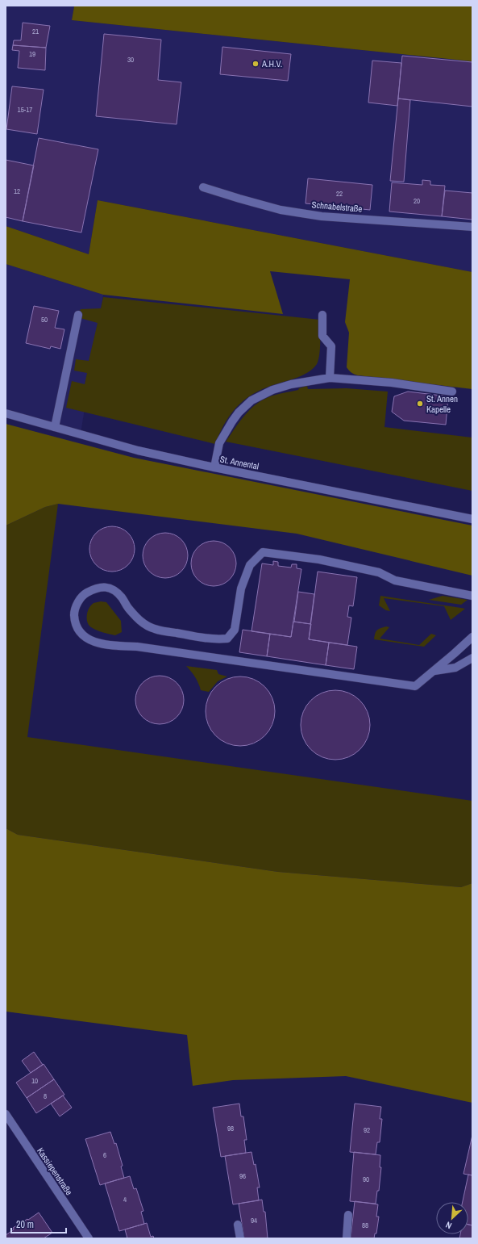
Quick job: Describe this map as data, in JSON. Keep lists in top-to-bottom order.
{
  "streets": {
    "street": ["Schnabelstraße", "St. Annental", "Kassiepenstraße"]
  },
  "places": ["A.H.V.", "St. Annen Kapelle"],
  "house_numbers": [
    "21",
    "19",
    "30",
    "15-17",
    "12",
    "22",
    "20",
    "50",
    "10",
    "8",
    "98",
    "92",
    "6",
    "96",
    "90",
    "4",
    "94",
    "88"
  ],
  "scale_bar": "20 m",
  "north": "bottom left"
}
